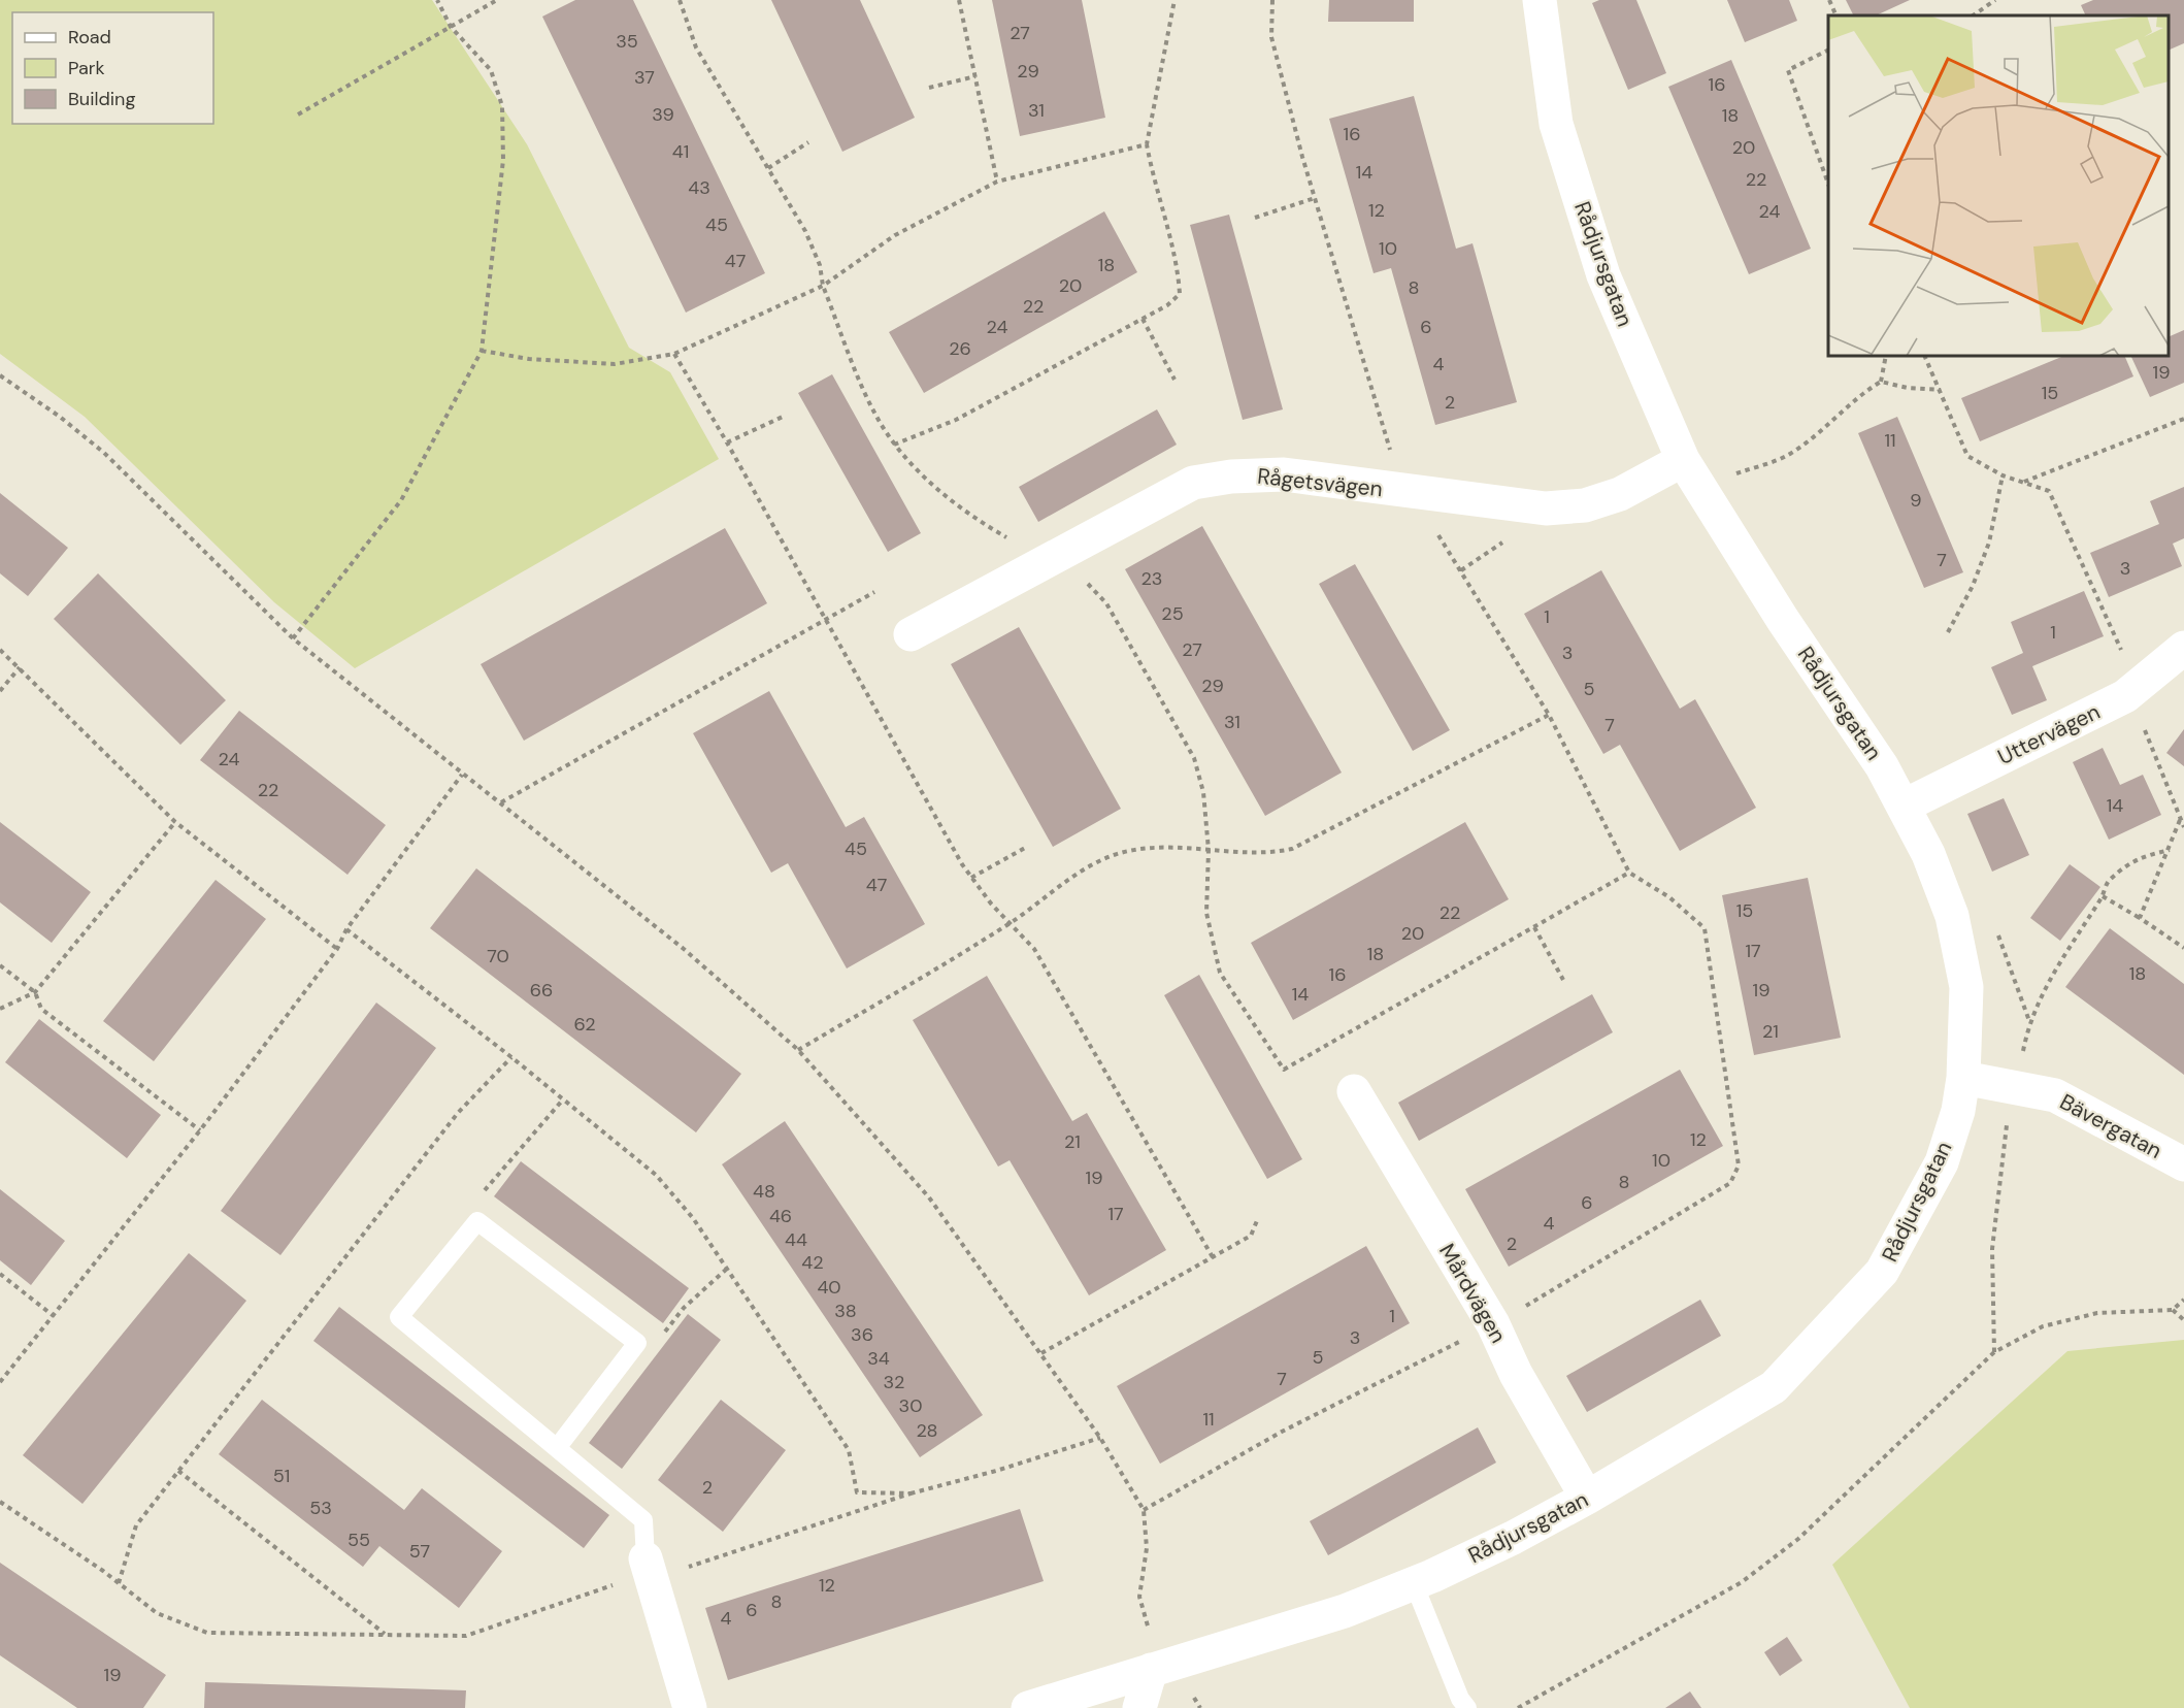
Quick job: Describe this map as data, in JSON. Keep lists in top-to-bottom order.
{
  "streets": {
    "street": [
      "Rådjursgatan",
      "Rågetsvägen",
      "Uttervägen",
      "Bävergatan",
      "Mårdvägen"
    ]
  },
  "crossings": [
    ["Rådjursgatan", "Rågetsvägen"],
    ["Rådjursgatan", "Uttervägen"],
    ["Rådjursgatan", "Bävergatan"],
    ["Rådjursgatan", "Mårdvägen"]
  ],
  "house_numbers": [
    "27",
    "35",
    "29",
    "37",
    "16",
    "31",
    "39",
    "18",
    "16",
    "20",
    "41",
    "14",
    "22",
    "43",
    "12",
    "24",
    "45",
    "10",
    "47",
    "18",
    "20",
    "8",
    "22",
    "24",
    "6",
    "26",
    "4",
    "19",
    "15",
    "2",
    "11",
    "9",
    "7",
    "3",
    "23",
    "25",
    "1",
    "1",
    "27",
    "3",
    "29",
    "5",
    "31",
    "7",
    "24",
    "22",
    "14",
    "45",
    "47",
    "15",
    "22",
    "20",
    "17",
    "18",
    "70",
    "18",
    "16",
    "66",
    "19",
    "14",
    "62",
    "21",
    "12",
    "21",
    "10",
    "19",
    "8",
    "48",
    "6",
    "17",
    "46",
    "4",
    "44",
    "2",
    "42",
    "40",
    "38",
    "1",
    "36",
    "3",
    "5",
    "34",
    "7",
    "32",
    "30",
    "11",
    "28",
    "51",
    "2",
    "53",
    "55",
    "57",
    "12",
    "8",
    "6",
    "4",
    "19"
  ],
  "legend": ["Road", "Park", "Building"]
}
